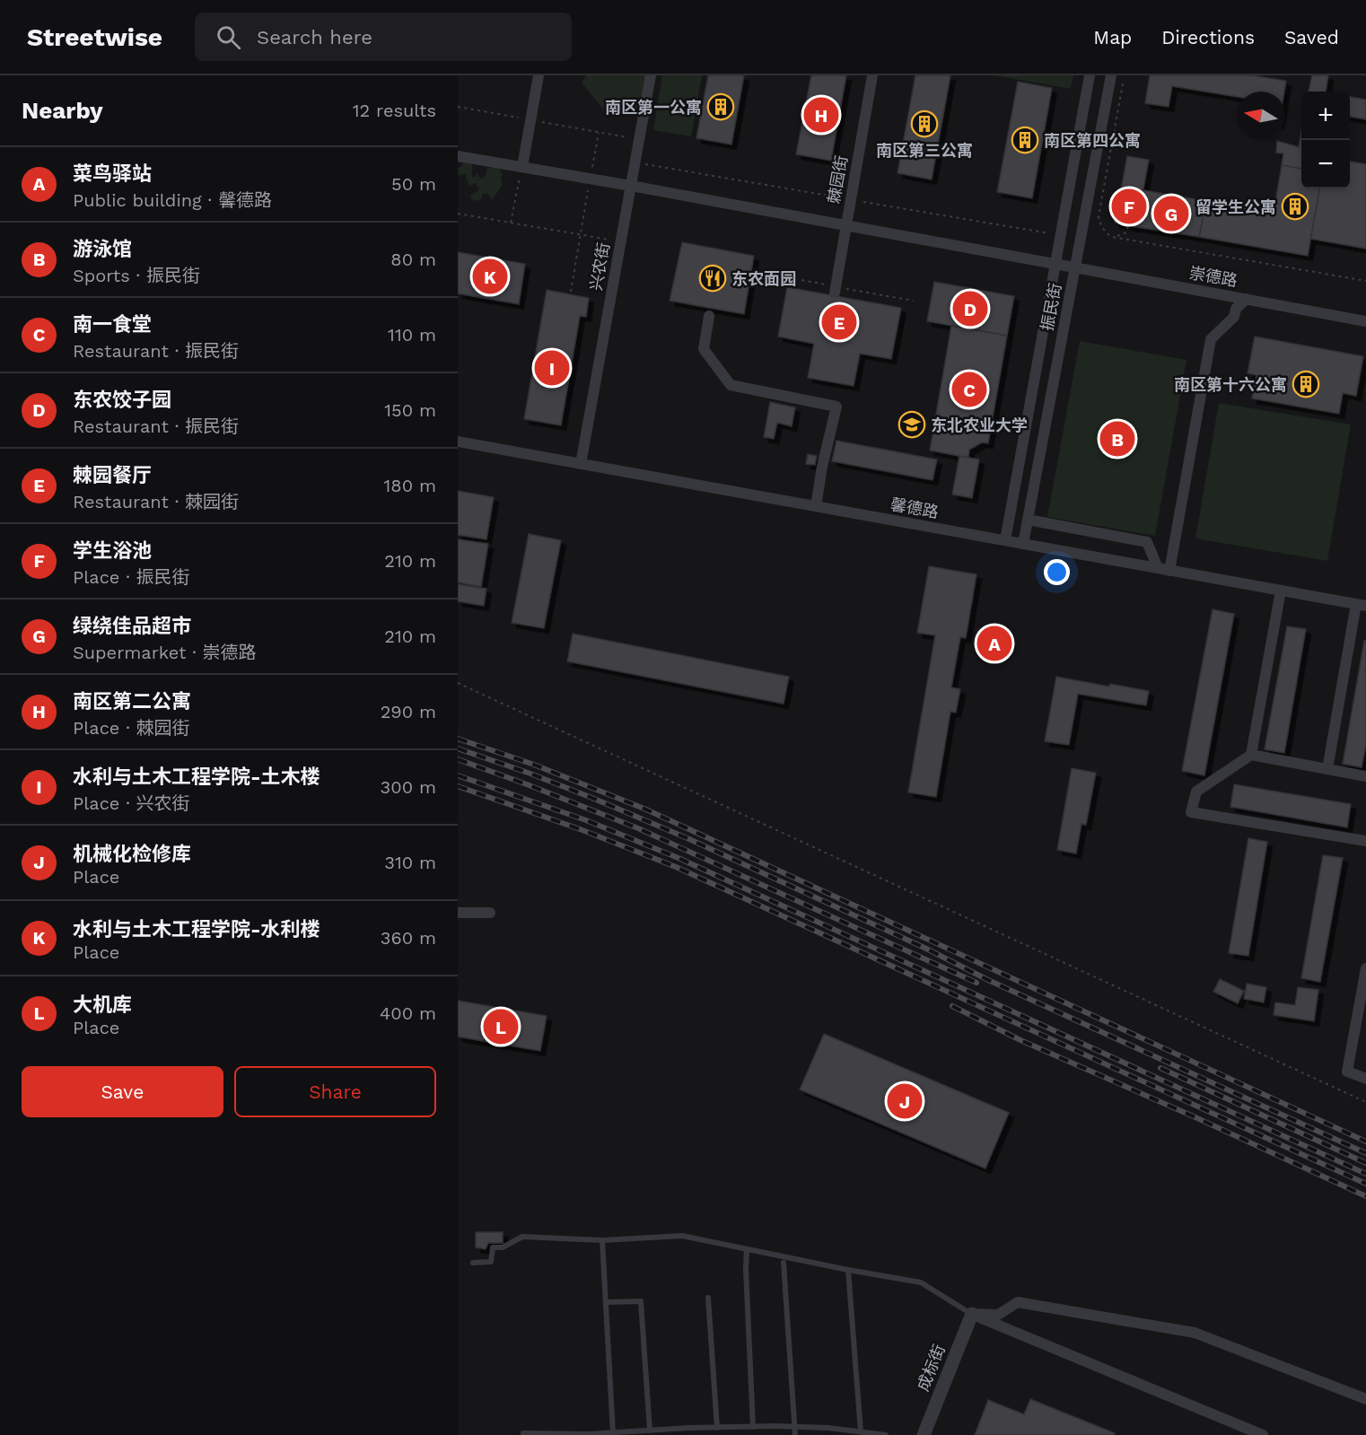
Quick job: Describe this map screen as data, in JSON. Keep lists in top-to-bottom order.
{
  "streets": {
    "street": [
      "棘园街",
      "兴农街",
      "崇德路",
      "振民街",
      "馨德路",
      "成标街"
    ]
  },
  "crossings": [
    ["棘园街", "崇德路"],
    ["兴农街", "崇德路"],
    ["兴农街", "馨德路"],
    ["崇德路", "振民街"],
    ["振民街", "馨德路"]
  ],
  "places": {
    "building": [
      "南区第一公寓",
      "南区第三公寓",
      "南区第四公寓",
      "留学生公寓",
      "南区第十六公寓"
    ],
    "restaurant": ["东农面园"],
    "school or university": ["东北农业大学"]
  },
  "north": "left",
  "page": {
    "header": "Streetwise",
    "search": "Search here",
    "nav": ["Map", "Directions", "Saved"],
    "heading": ["Nearby", "12 results"],
    "map_buttons": ["+", "−"],
    "pins": [
      "H",
      "F",
      "G",
      "K",
      "D",
      "E",
      "I",
      "C",
      "B",
      "A",
      "L",
      "J"
    ],
    "list": [
      {
        "mark": "A",
        "name": "菜鸟驿站",
        "note": "Public building · 馨德路",
        "value": "50 m"
      },
      {
        "mark": "B",
        "name": "游泳馆",
        "note": "Sports · 振民街",
        "value": "80 m"
      },
      {
        "mark": "C",
        "name": "南一食堂",
        "note": "Restaurant · 振民街",
        "value": "110 m"
      },
      {
        "mark": "D",
        "name": "东农饺子园",
        "note": "Restaurant · 振民街",
        "value": "150 m"
      },
      {
        "mark": "E",
        "name": "棘园餐厅",
        "note": "Restaurant · 棘园街",
        "value": "180 m"
      },
      {
        "mark": "F",
        "name": "学生浴池",
        "note": "Place · 振民街",
        "value": "210 m"
      },
      {
        "mark": "G",
        "name": "绿绕佳品超市",
        "note": "Supermarket · 崇德路",
        "value": "210 m"
      },
      {
        "mark": "H",
        "name": "南区第二公寓",
        "note": "Place · 棘园街",
        "value": "290 m"
      },
      {
        "mark": "I",
        "name": "水利与土木工程学院-土木楼",
        "note": "Place · 兴农街",
        "value": "300 m"
      },
      {
        "mark": "J",
        "name": "机械化检修库",
        "note": "Place",
        "value": "310 m"
      },
      {
        "mark": "K",
        "name": "水利与土木工程学院-水利楼",
        "note": "Place",
        "value": "360 m"
      },
      {
        "mark": "L",
        "name": "大机库",
        "note": "Place",
        "value": "400 m"
      }
    ],
    "buttons": ["Save", "Share"]
  }
}
